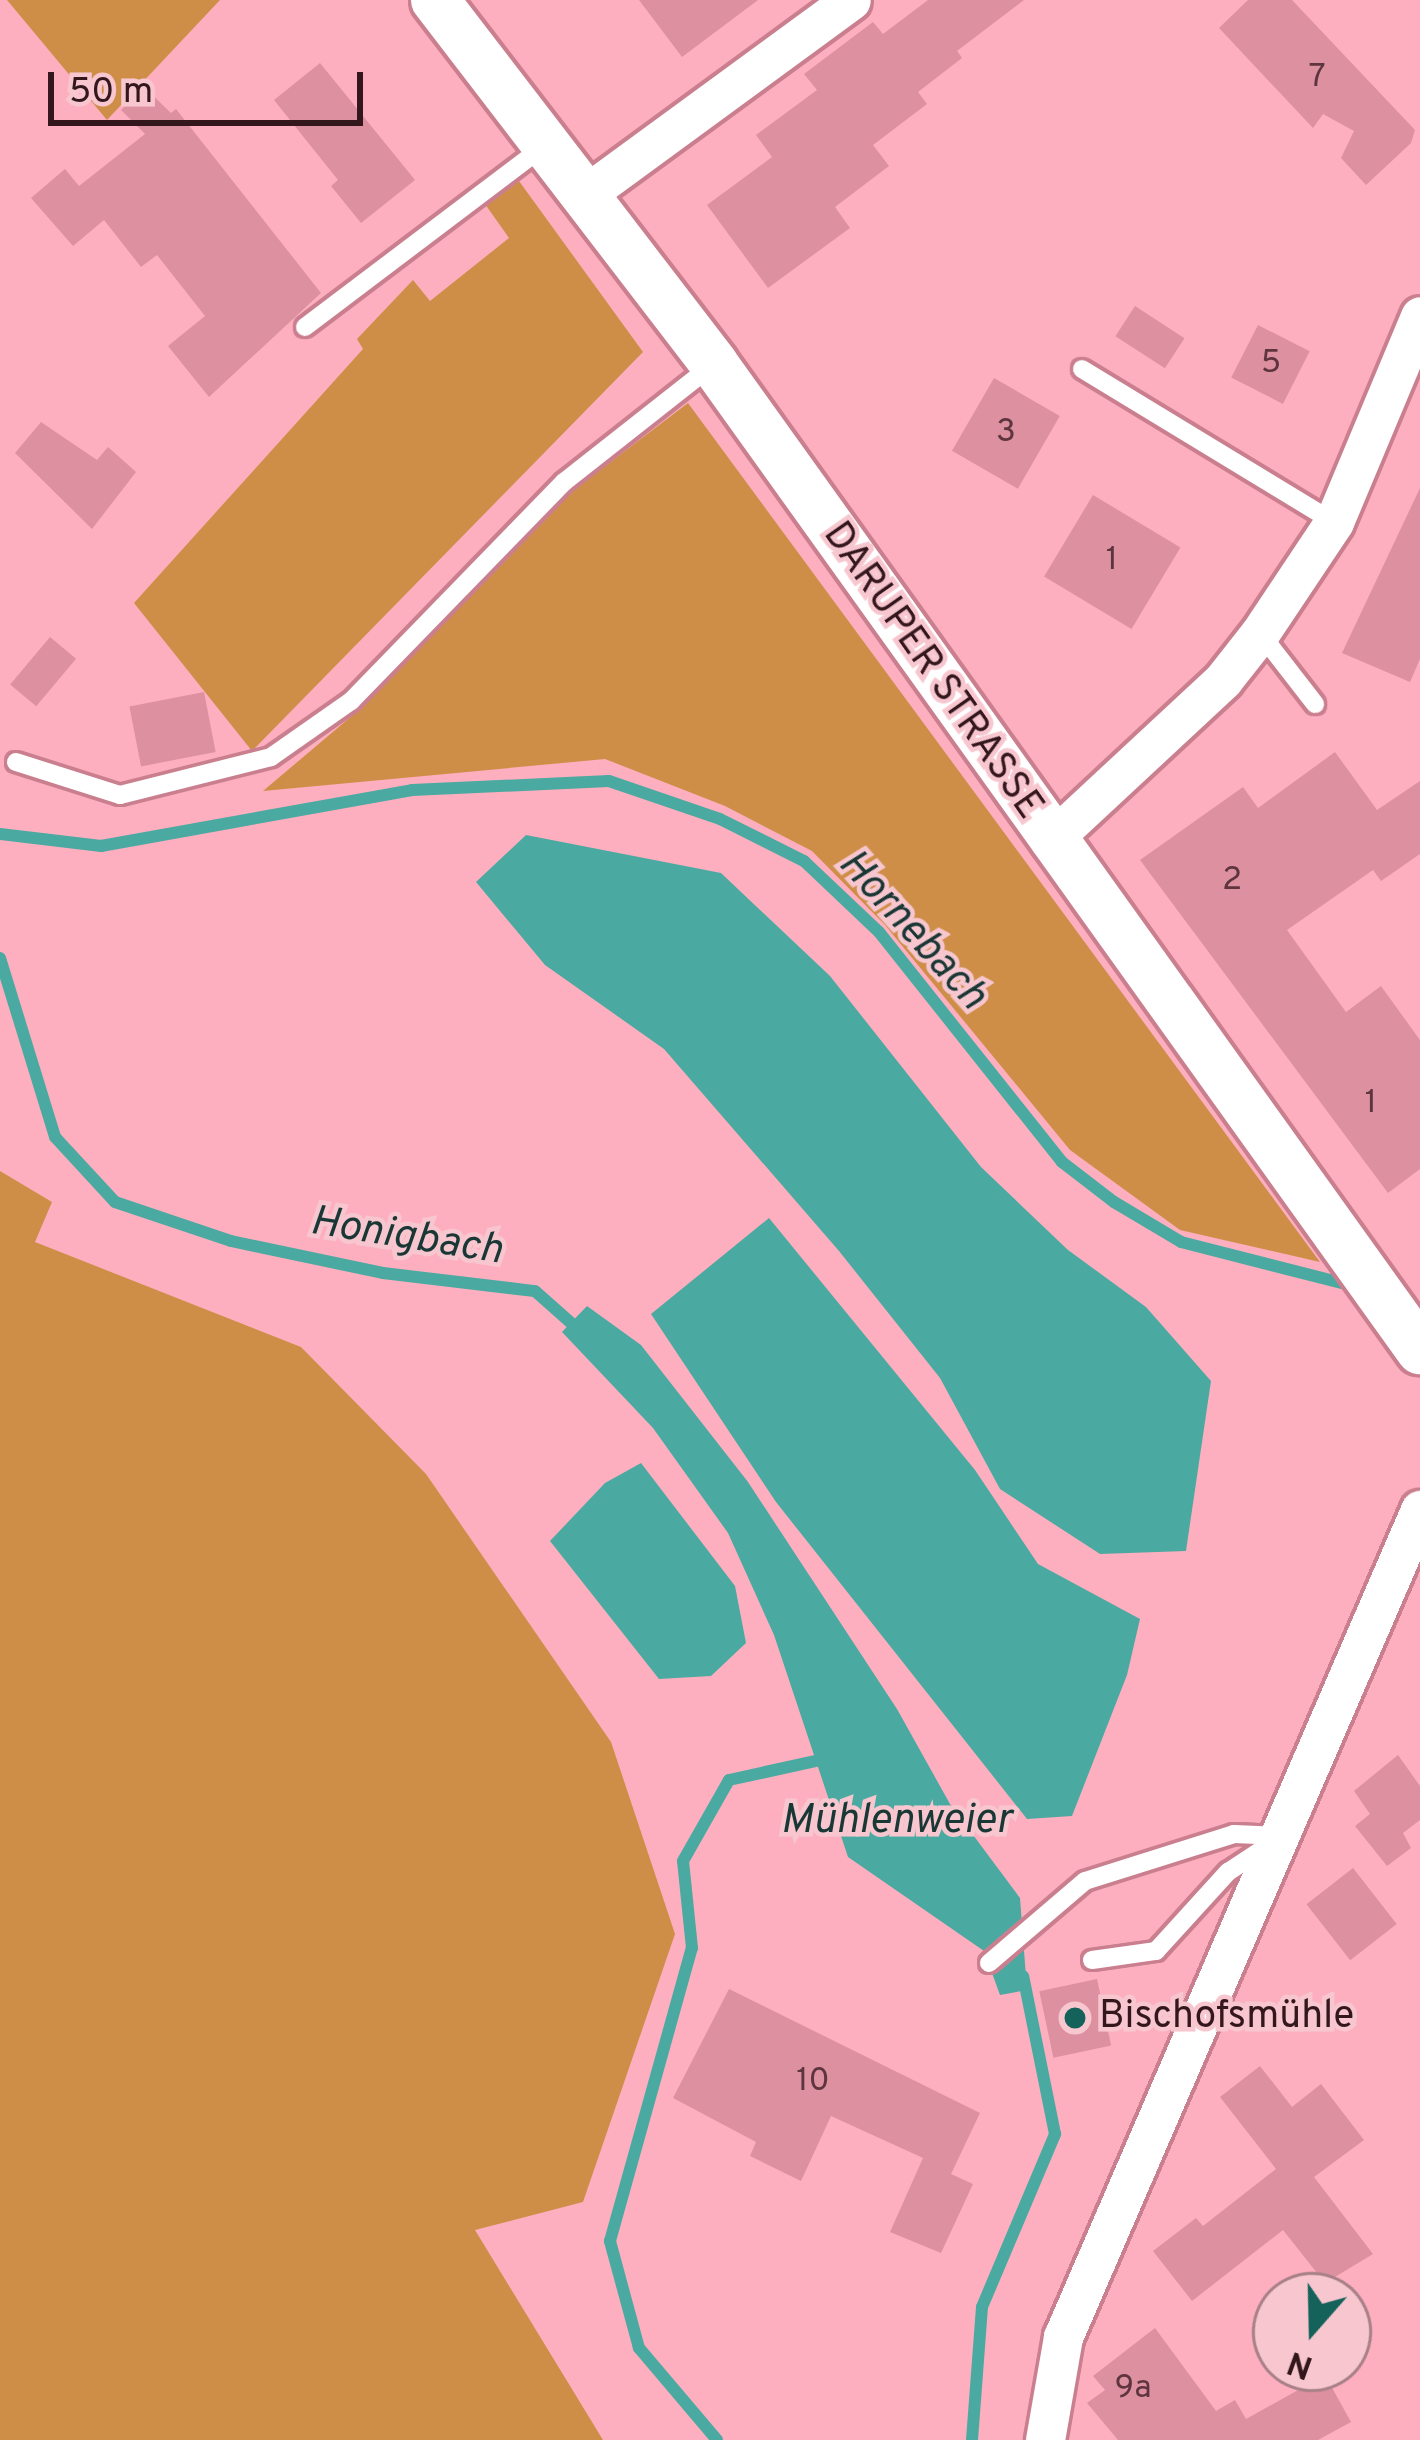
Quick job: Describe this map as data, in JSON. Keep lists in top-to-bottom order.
{
  "streets": {
    "street": ["DARUPER STRASSE"]
  },
  "water": ["Hornebach", "Honigbach", "Mühlenweier"],
  "places": ["Bischofsmühle"],
  "house_numbers": [
    "7",
    "5",
    "3",
    "1",
    "2",
    "1",
    "10",
    "9a"
  ],
  "scale_bar": "50 m",
  "north": "bottom"
}
